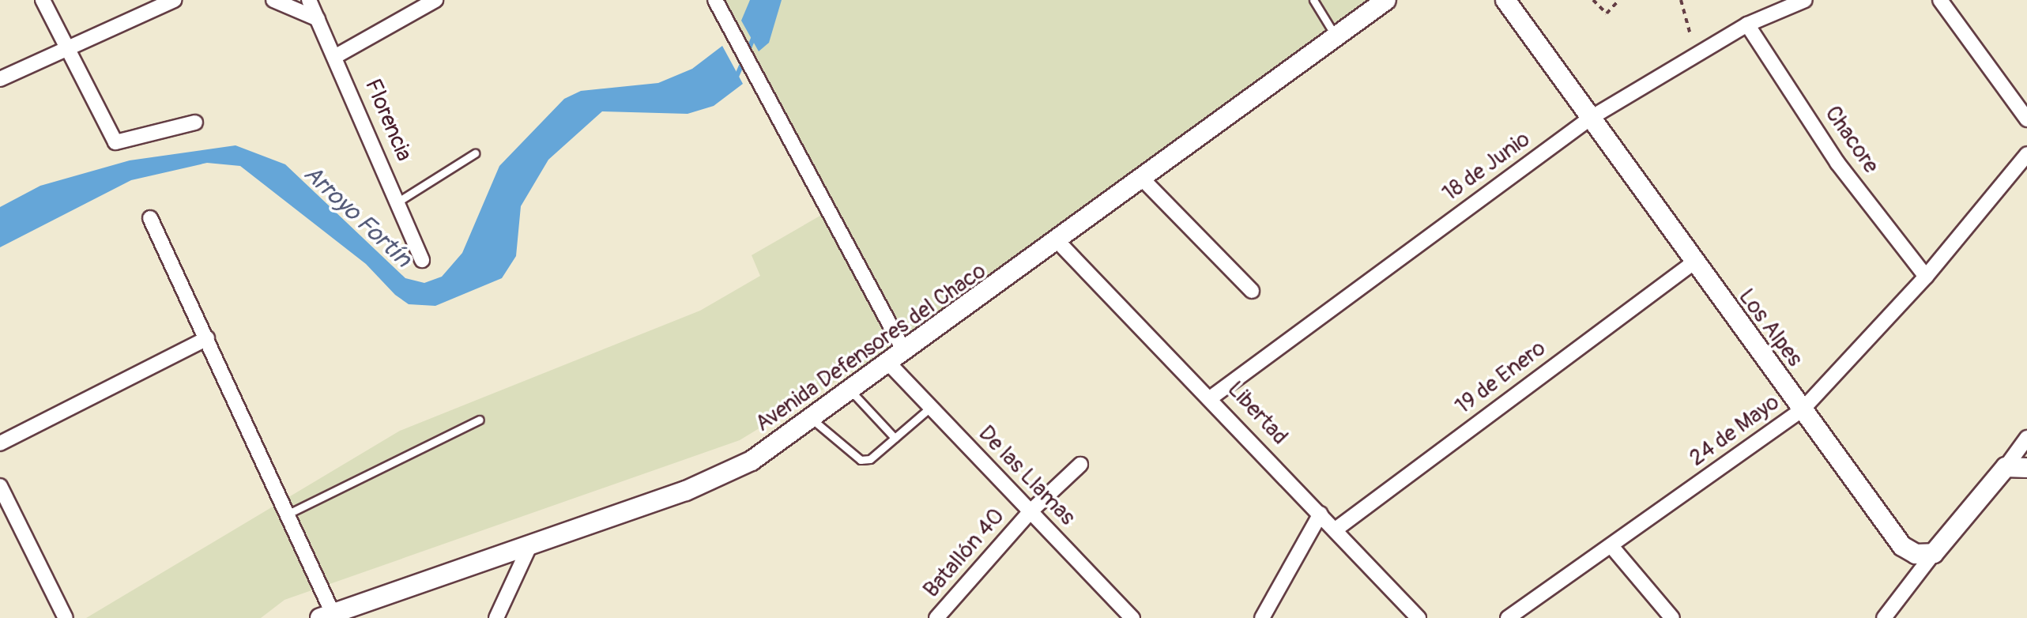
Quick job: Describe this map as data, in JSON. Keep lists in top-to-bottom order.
{
  "streets": {
    "main road": ["Los Alpes", "Avenida Defensores del Chaco"],
    "street": [
      "Florencia",
      "Chacore",
      "18 de Junio",
      "19 de Enero",
      "Libertad",
      "24 de Mayo",
      "De las Llamas",
      "Batallón 40"
    ]
  },
  "crossings": [
    ["Chacore", "18 de Junio"],
    ["Chacore", "24 de Mayo"],
    ["18 de Junio", "Los Alpes"],
    ["18 de Junio", "Libertad"],
    ["Los Alpes", "19 de Enero"],
    ["Los Alpes", "24 de Mayo"],
    ["Avenida Defensores del Chaco", "Libertad"],
    ["Avenida Defensores del Chaco", "De las Llamas"],
    ["19 de Enero", "Libertad"],
    ["De las Llamas", "Batallón 40"]
  ],
  "water": ["Arroyo Fortín"]
}
